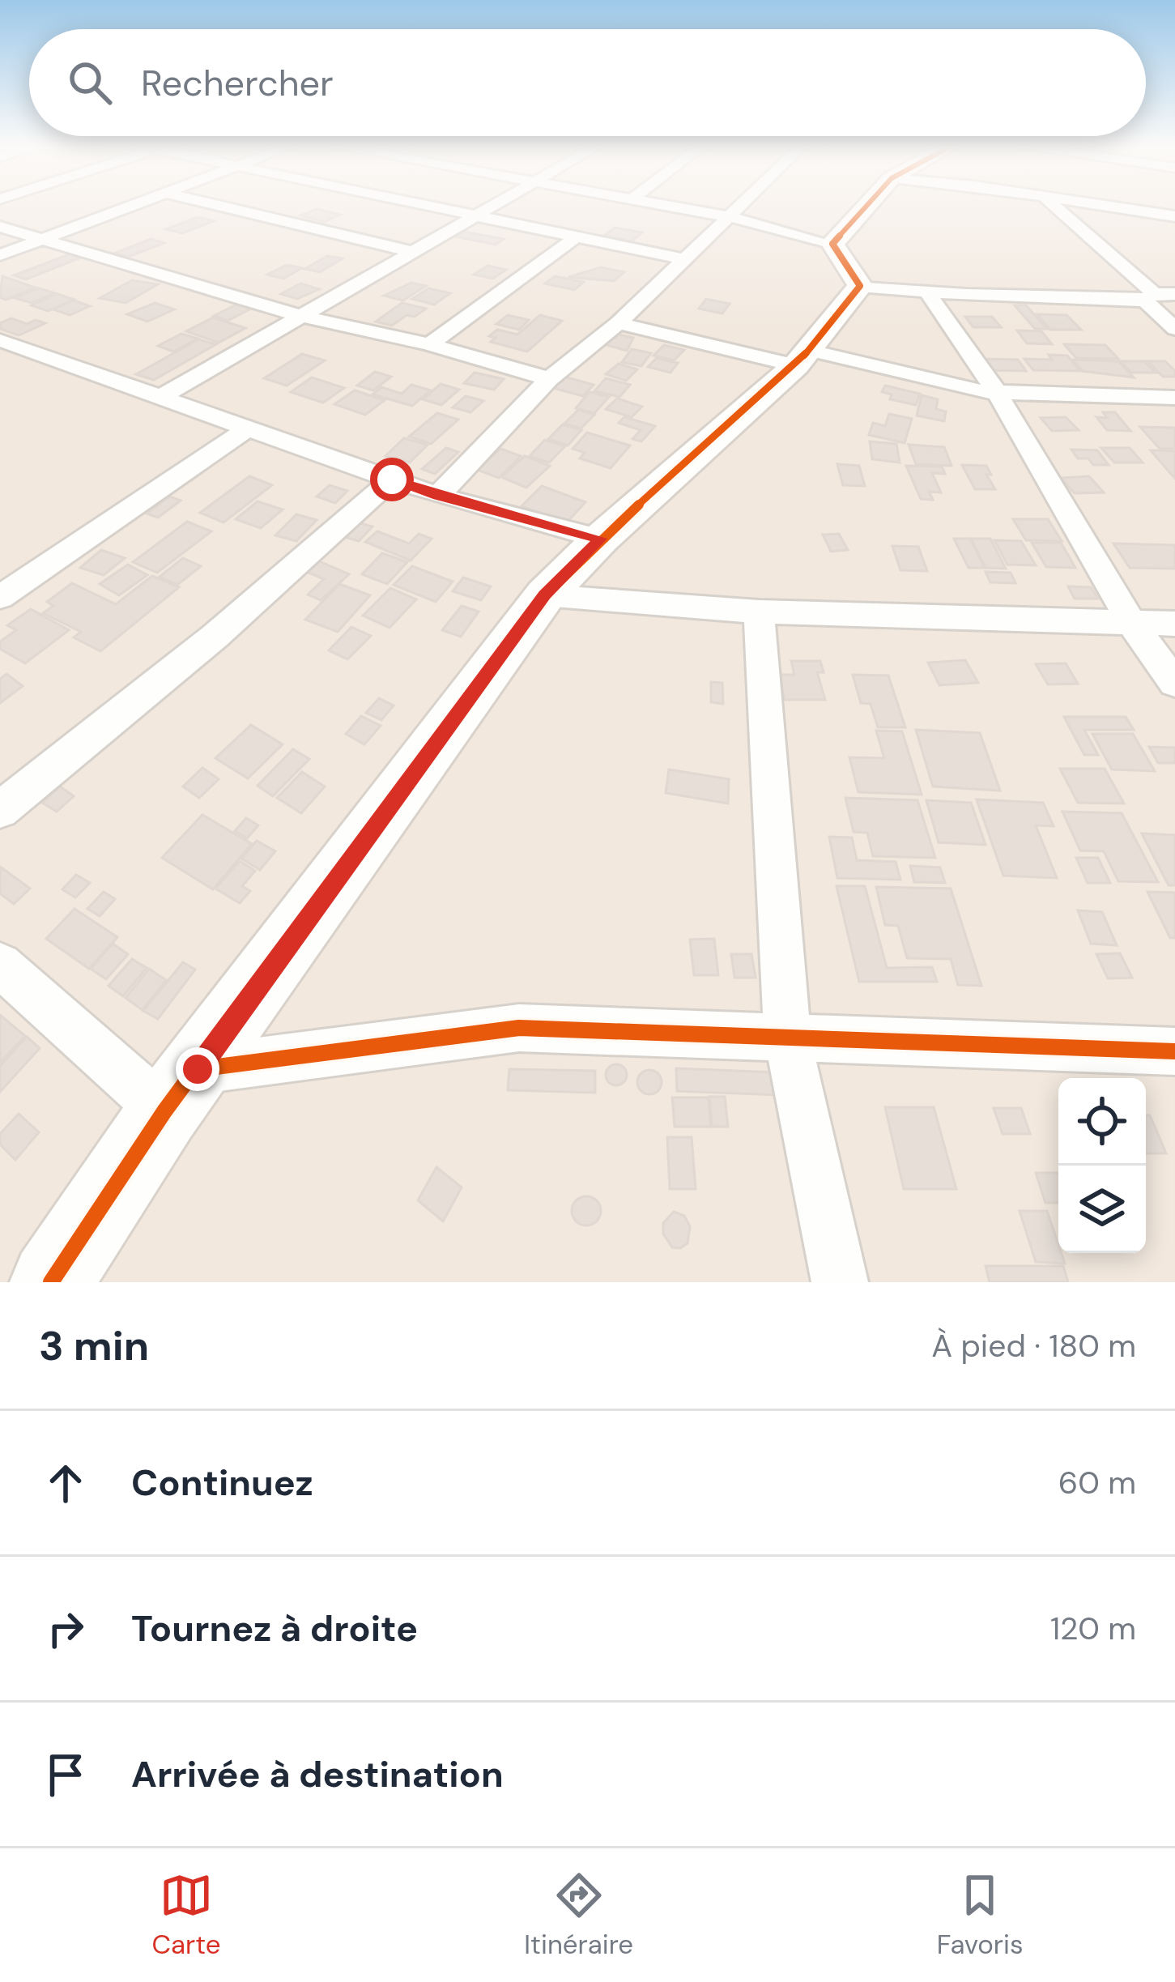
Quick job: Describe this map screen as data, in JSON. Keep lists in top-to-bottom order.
{
  "page": {
    "search": "Rechercher",
    "heading": ["3 min", "À pied · 180 m"],
    "list": [
      ["Continuez", "60 m"],
      ["Tournez à droite", "120 m"],
      "Arrivée à destination"
    ],
    "nav": ["Carte", "Itinéraire", "Favoris"]
  }
}
